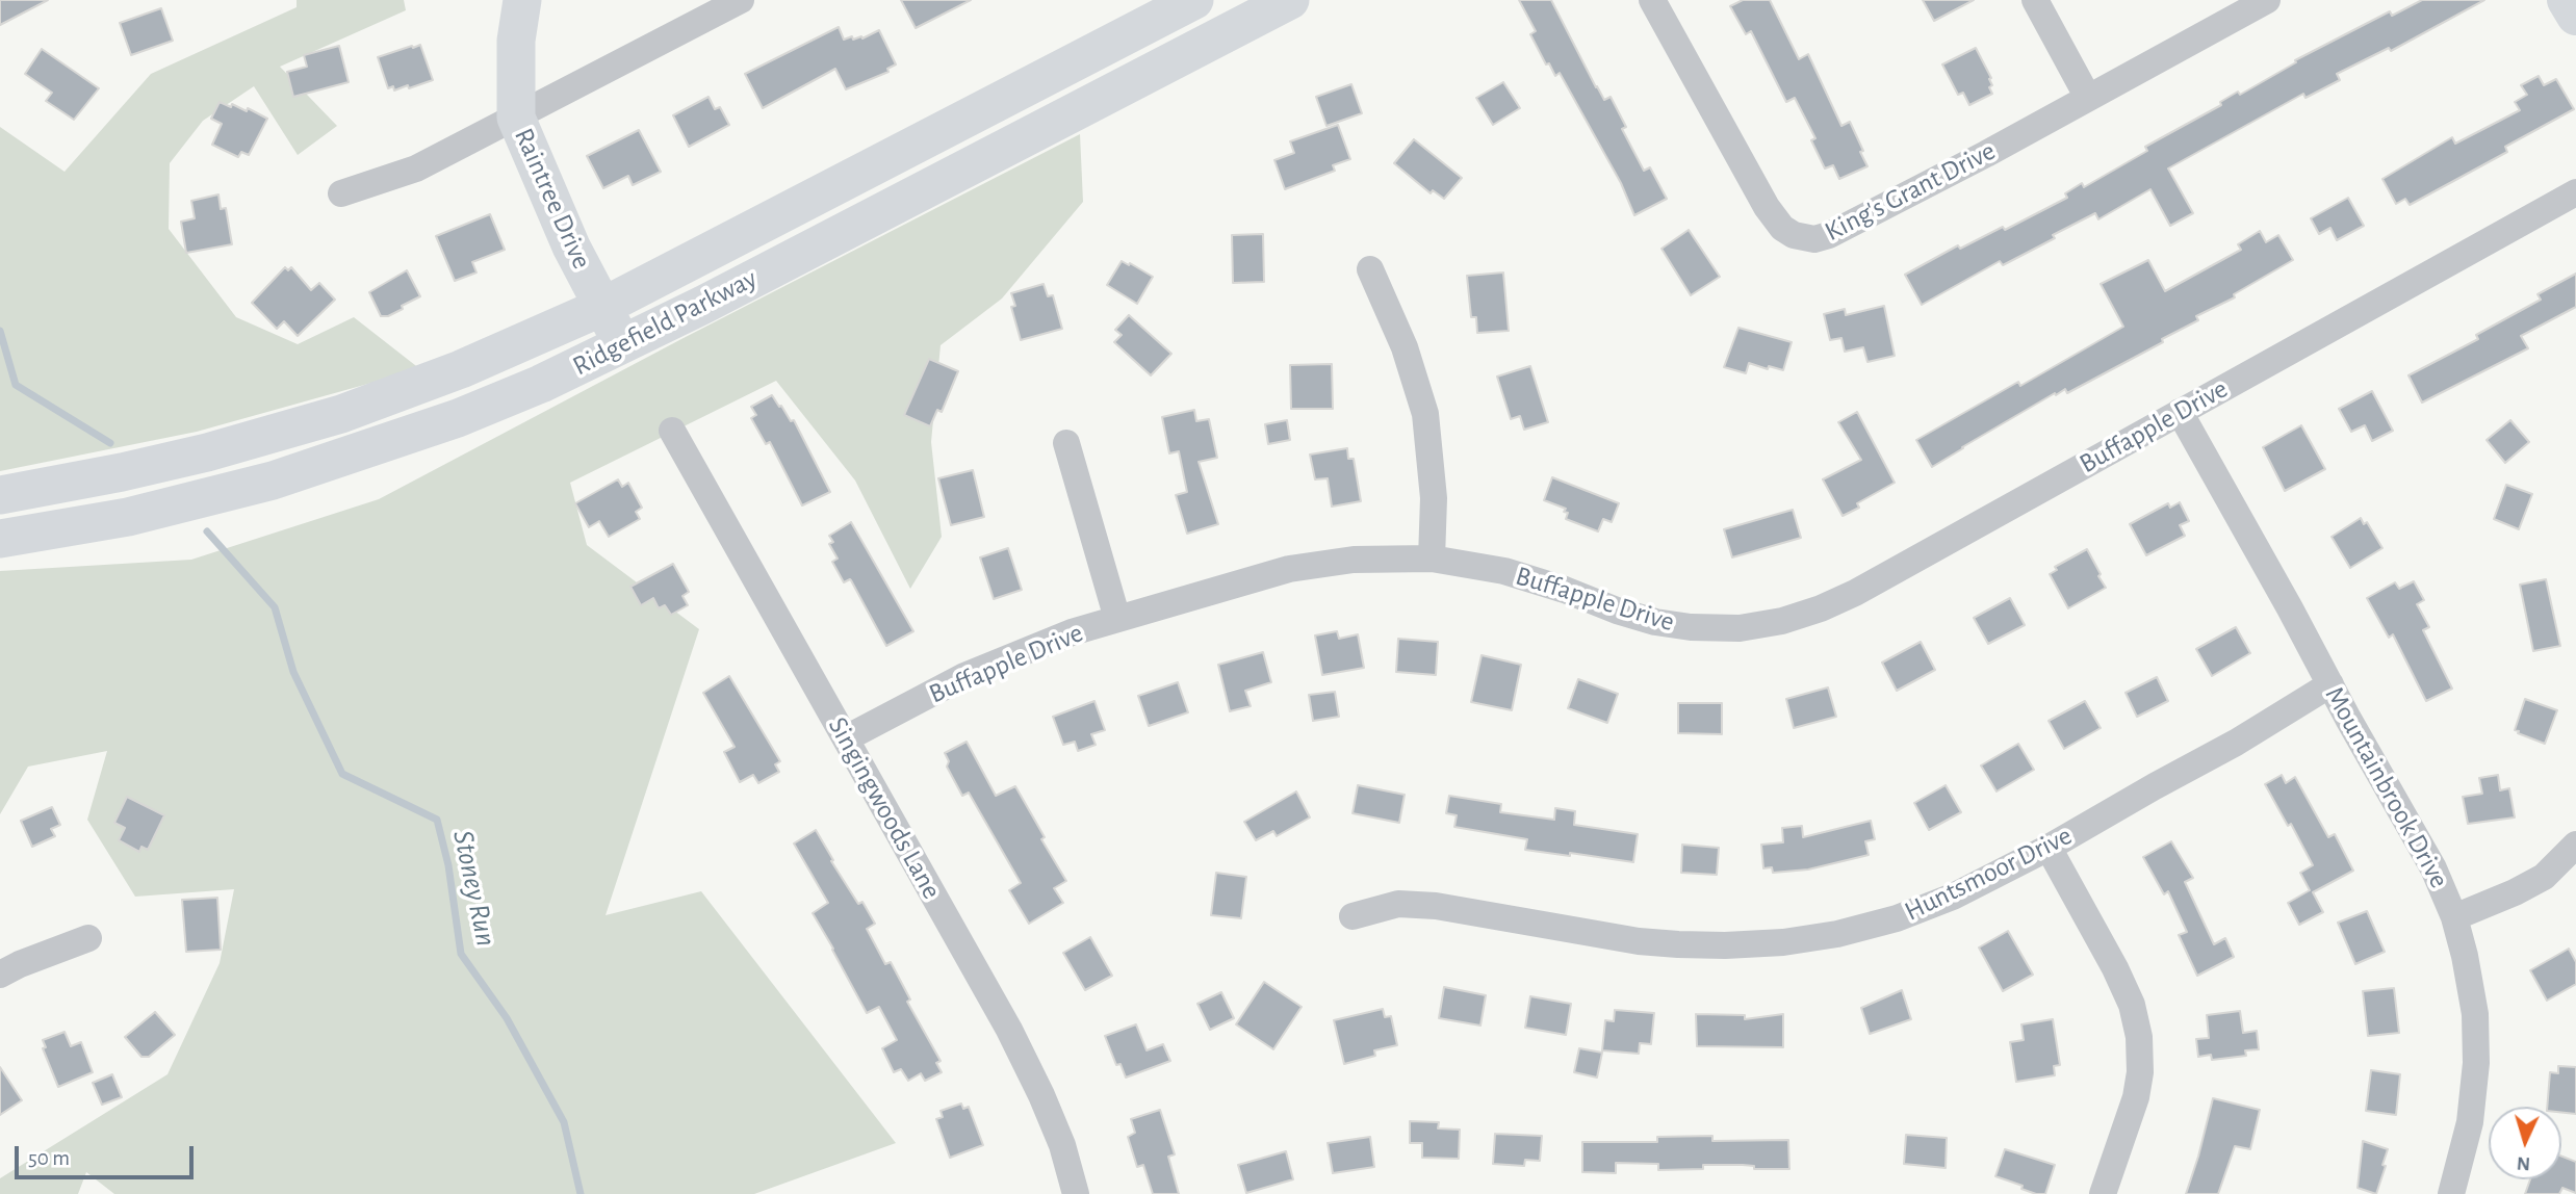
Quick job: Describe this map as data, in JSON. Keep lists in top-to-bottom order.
{
  "streets": {
    "main road": ["Raintree Drive", "Ridgefield Parkway"],
    "street": [
      "King's Grant Drive",
      "Buffapple Drive",
      "Mountainbrook Drive",
      "Singingwoods Lane",
      "Huntsmoor Drive"
    ]
  },
  "crossings": [
    ["Raintree Drive", "Ridgefield Parkway"],
    ["Buffapple Drive", "Mountainbrook Drive"],
    ["Buffapple Drive", "Singingwoods Lane"],
    ["Mountainbrook Drive", "Huntsmoor Drive"]
  ],
  "water": ["Stoney Run"],
  "scale_bar": "50 m",
  "north": "bottom"
}
